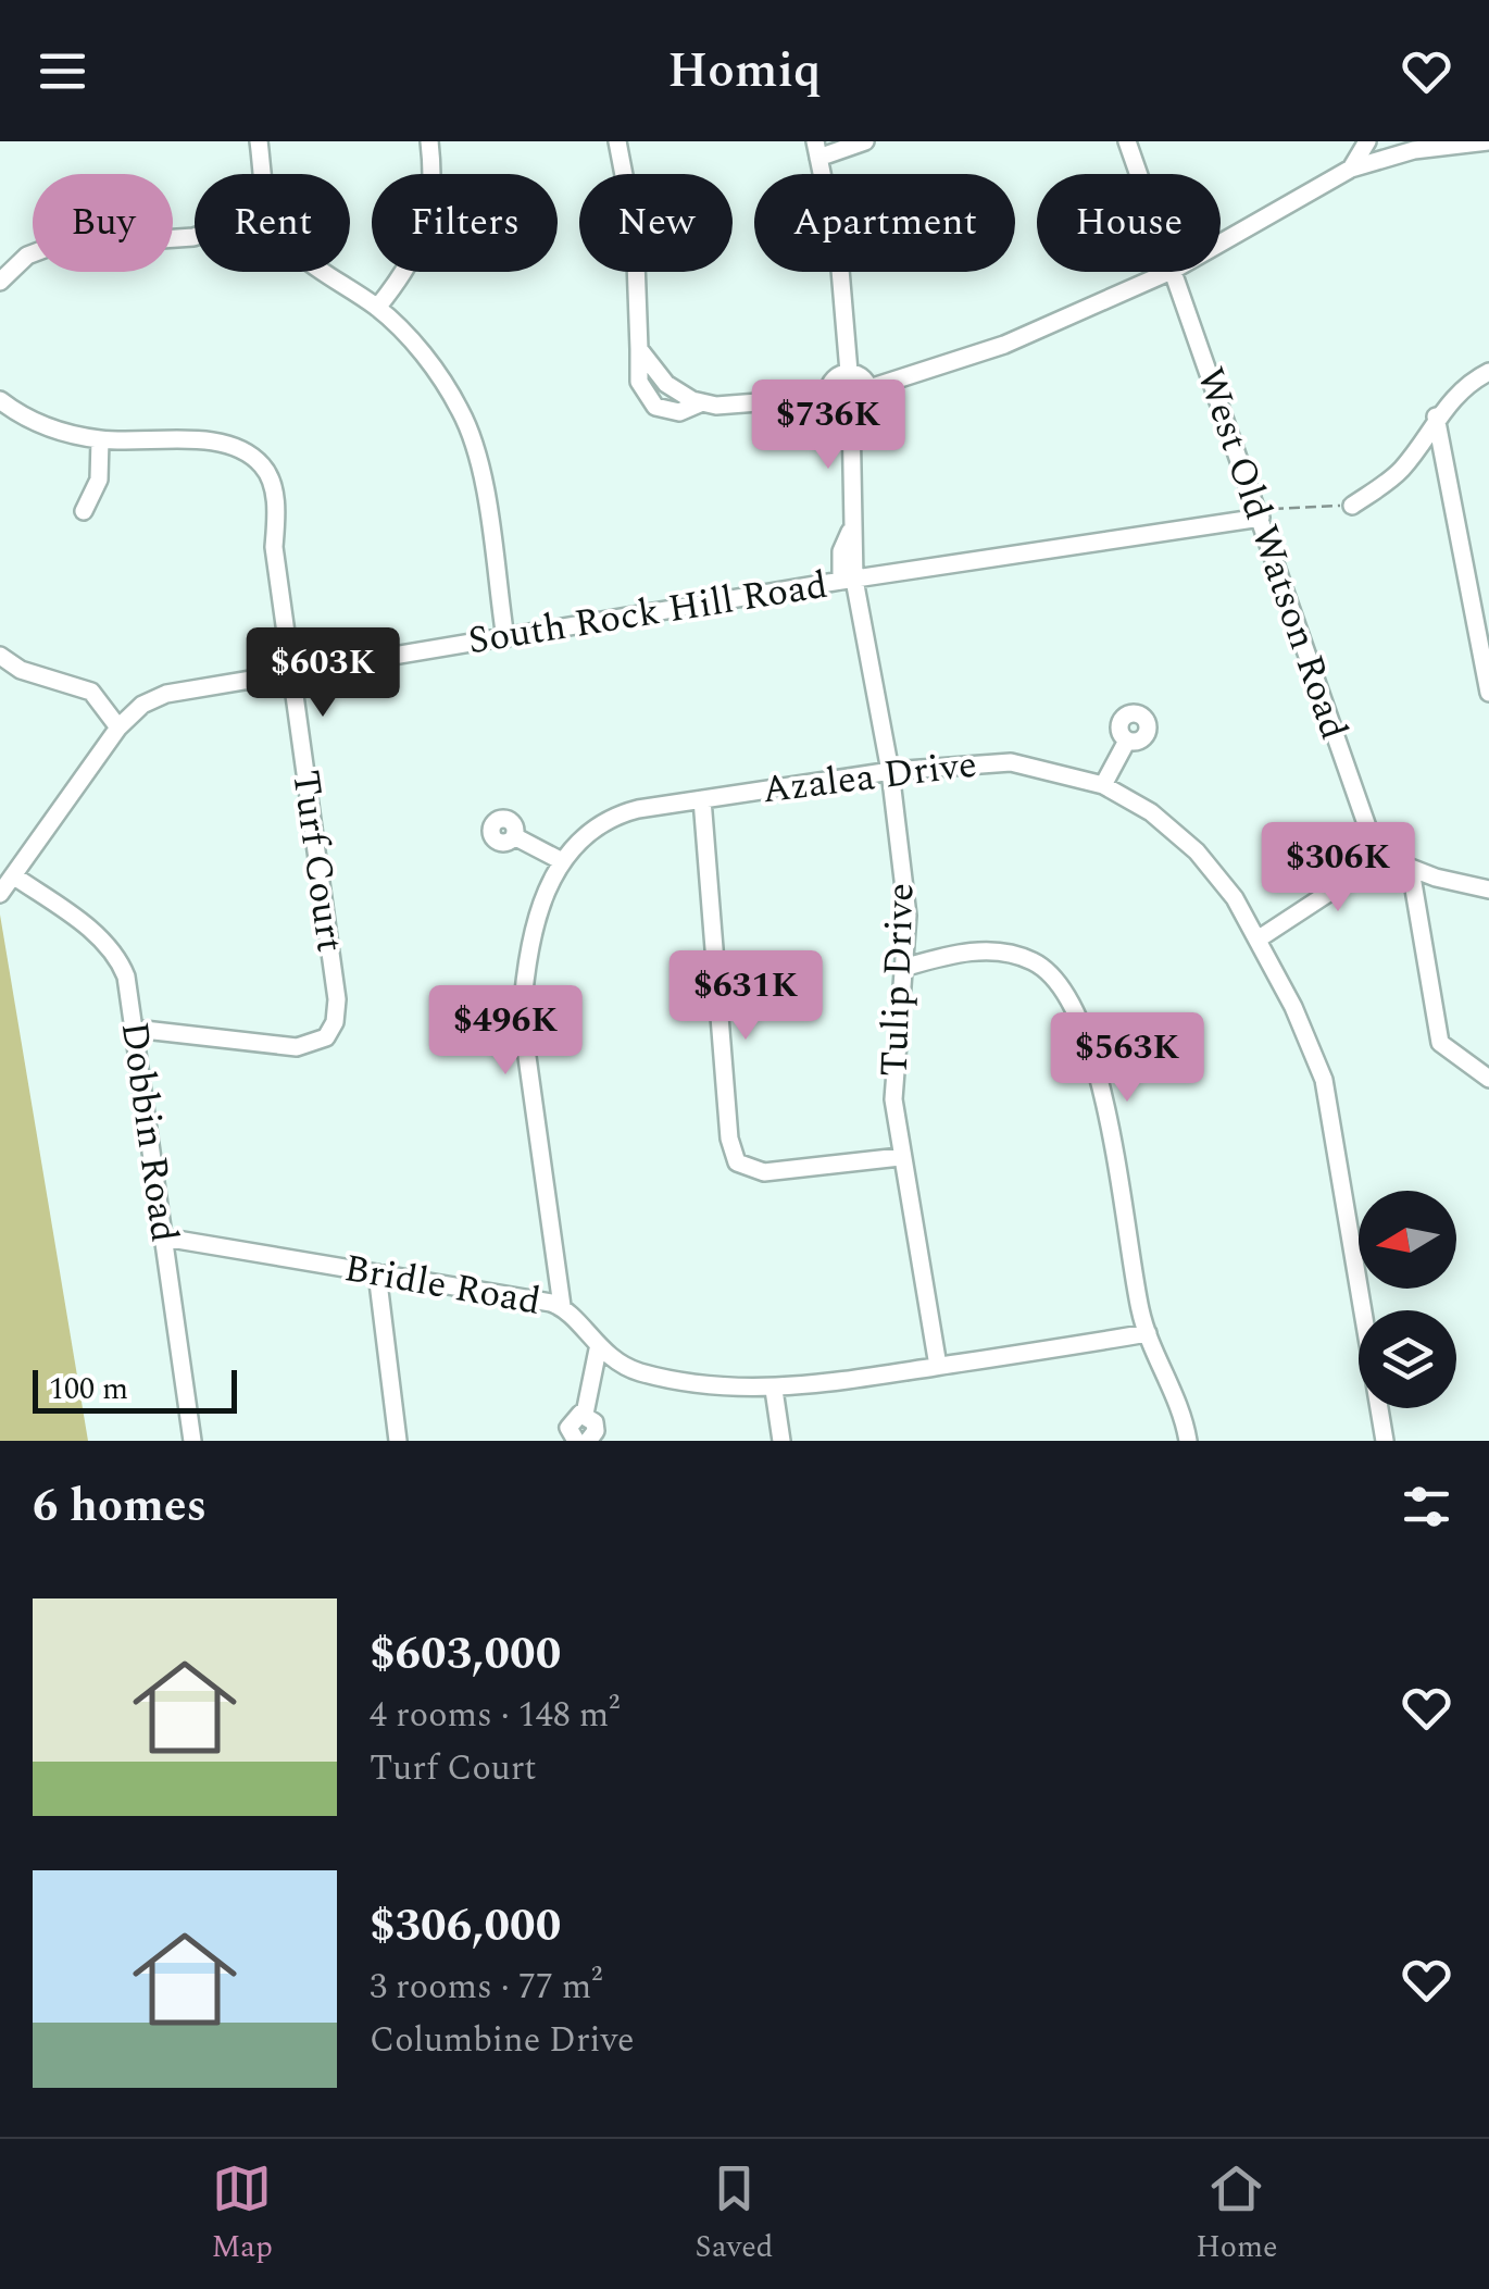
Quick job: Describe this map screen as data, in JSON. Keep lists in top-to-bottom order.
{
  "streets": {
    "street": [
      "West Old Watson Road",
      "South Rock Hill Road",
      "Azalea Drive",
      "Turf Court",
      "Tulip Drive",
      "Dobbin Road",
      "Bridle Road"
    ]
  },
  "crossings": [
    ["West Old Watson Road", "South Rock Hill Road"],
    ["South Rock Hill Road", "Turf Court"],
    ["South Rock Hill Road", "Tulip Drive"],
    ["South Rock Hill Road", "Dobbin Road"],
    ["Azalea Drive", "Tulip Drive"],
    ["Turf Court", "Dobbin Road"],
    ["Tulip Drive", "Bridle Road"],
    ["Dobbin Road", "Bridle Road"]
  ],
  "scale_bar": "100 m",
  "north": "left",
  "page": {
    "header": "Homiq",
    "chip": [
      "Buy",
      "Rent",
      "Filters",
      "New",
      "Apartment",
      "House"
    ],
    "price": [
      "$736K",
      "$603K",
      "$306K",
      "$631K",
      "$496K",
      "$563K"
    ],
    "scale": "100 m",
    "heading": "6 homes",
    "list": [
      {
        "name": "$603,000",
        "note": "4 rooms · 148 m² · Turf Court"
      },
      {
        "name": "$306,000",
        "note": "3 rooms · 77 m² · Columbine Drive"
      }
    ],
    "tabs": ["Map", "Saved", "Home"]
  }
}
